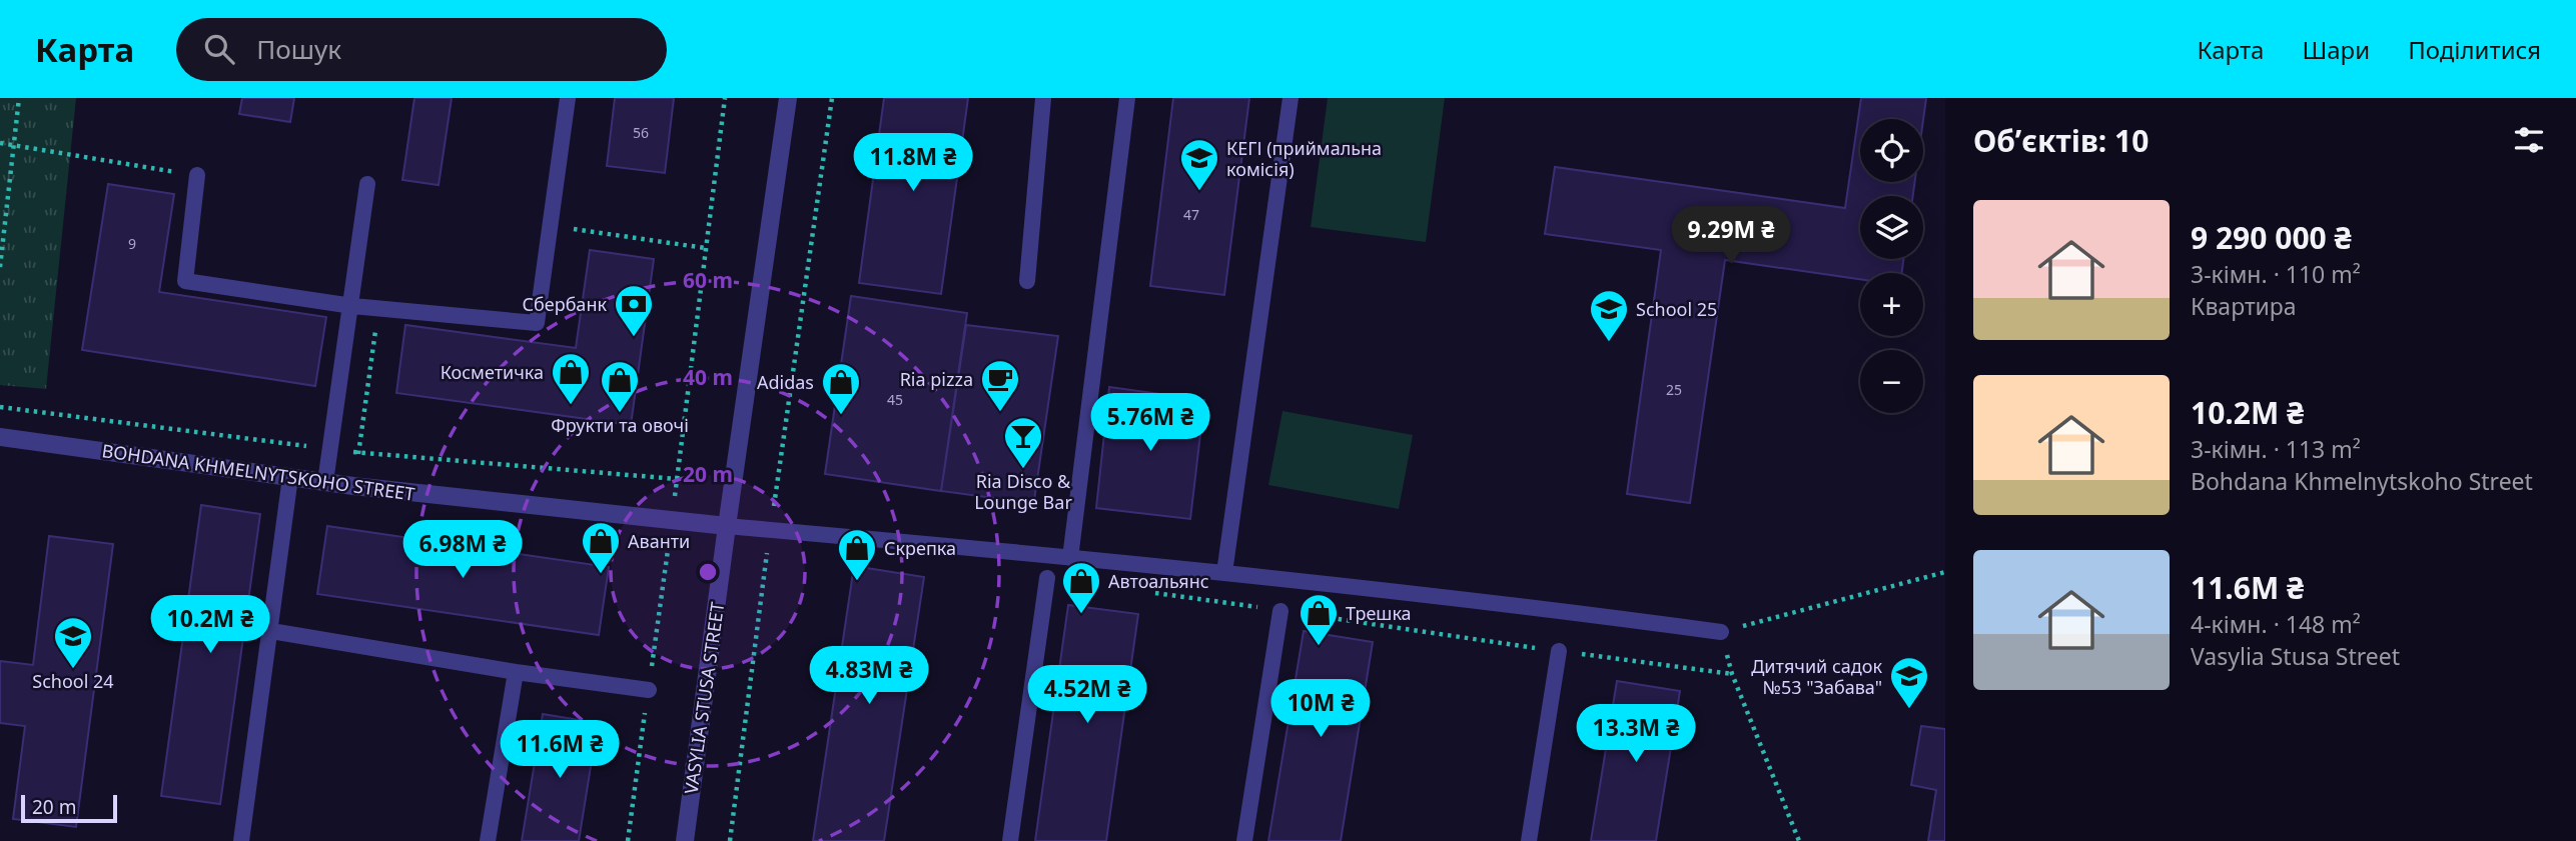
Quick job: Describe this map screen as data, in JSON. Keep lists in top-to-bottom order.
{
  "streets": {
    "street": ["BOHDANA KHMELNYTSKOHO STREET", "VASYLIA STUSA STREET"]
  },
  "crossings": [
    ["BOHDANA KHMELNYTSKOHO STREET", "VASYLIA STUSA STREET"]
  ],
  "places": {
    "school or university": [
      "КЕГІ (приймальна комісія)",
      "School 25",
      "School 24",
      "Дитячий садок №53 \"Забава\""
    ],
    "bank": ["Сбербанк"],
    "shop": [
      "Косметичка",
      "Фрукти та овочі",
      "Adidas",
      "Аванти",
      "Скрепка",
      "Автоальянс",
      "Трешка"
    ],
    "cafe": ["Ria pizza"],
    "bar": ["Ria Disco & Lounge Bar"]
  },
  "house_numbers": [
    "56",
    "47",
    "9",
    "25",
    "45"
  ],
  "scale_bar": "20 m",
  "page": {
    "header": "Карта",
    "search": "Пошук",
    "nav": ["Карта", "Шари", "Поділитися"],
    "heading": "Об’єктів: 10",
    "map_buttons": ["+", "−"],
    "price": [
      "11.8M ₴",
      "9.29M ₴",
      "5.76M ₴",
      "6.98M ₴",
      "10.2M ₴",
      "4.83M ₴",
      "4.52M ₴",
      "10M ₴",
      "13.3M ₴",
      "11.6M ₴"
    ],
    "list": [
      {
        "name": "9 290 000 ₴",
        "note": "3-кімн. · 110 m² · Квартира"
      },
      {
        "name": "10.2M ₴",
        "note": "3-кімн. · 113 m² · Bohdana Khmelnytskoho Street"
      },
      {
        "name": "11.6M ₴",
        "note": "4-кімн. · 148 m² · Vasylia Stusa Street"
      }
    ],
    "scale": "20 m"
  },
  "rings": ["60 m", "40 m", "20 m"]
}
